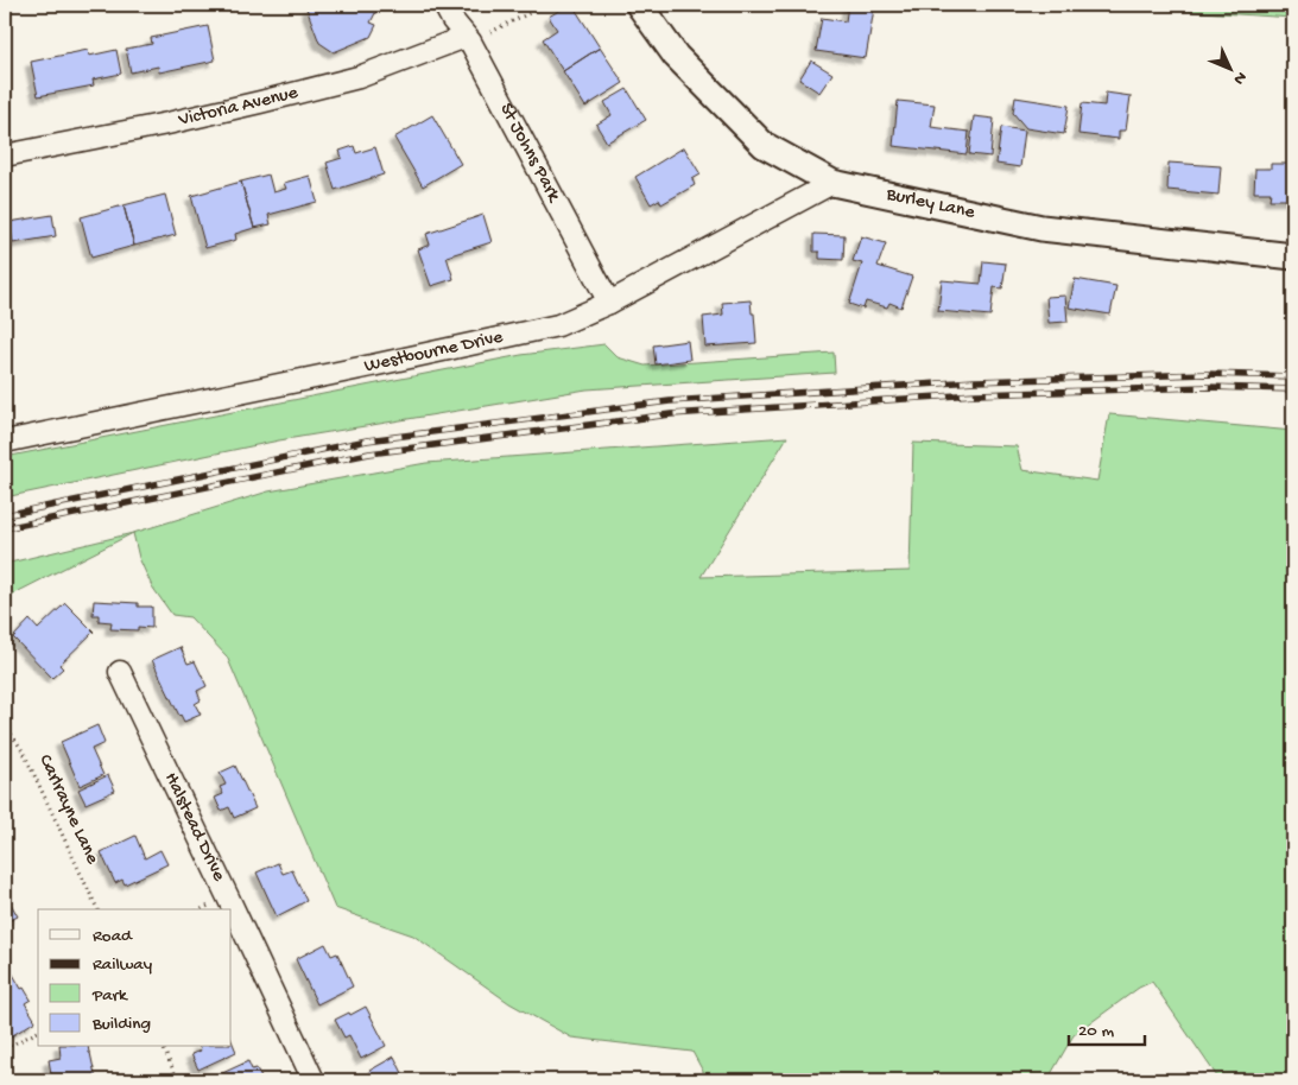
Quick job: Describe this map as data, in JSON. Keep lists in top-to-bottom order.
{
  "streets": {
    "street": [
      "Victoria Avenue",
      "St Johns Park",
      "Burley Lane",
      "Westbourne Drive",
      "Halstead Drive"
    ],
    "path": ["Carlrayne Lane"]
  },
  "crossings": [
    ["Victoria Avenue", "St Johns Park"],
    ["St Johns Park", "Westbourne Drive"],
    ["Burley Lane", "Westbourne Drive"]
  ],
  "legend": [
    "Road",
    "Railway",
    "Park",
    "Building"
  ],
  "scale_bar": "20 m",
  "north": "bottom right"
}
